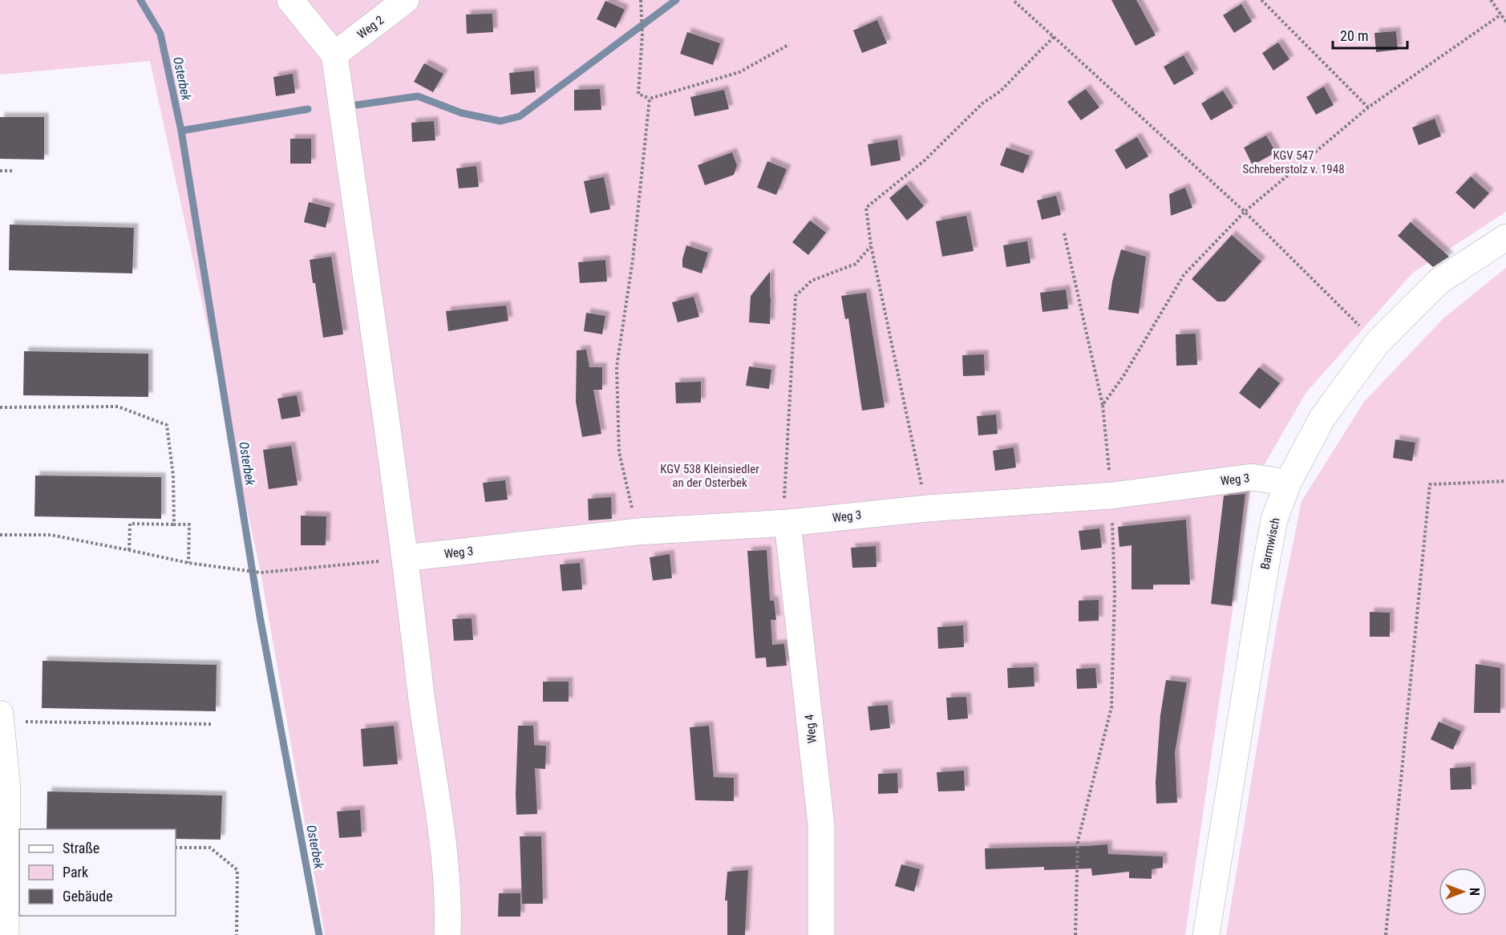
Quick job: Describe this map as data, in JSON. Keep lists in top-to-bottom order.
{
  "streets": {
    "street": [
      "Weg 2",
      "Weg 3",
      "Barmwisch",
      "Weg 4"
    ]
  },
  "crossings": [
    ["Weg 3", "Barmwisch"],
    ["Weg 3", "Weg 4"]
  ],
  "water": ["Osterbek"],
  "parks": ["KGV 547 Schreberstolz v. 1948", "KGV 538 Kleinsiedler an der Osterbek"],
  "legend": ["Straße", "Park", "Gebäude"],
  "scale_bar": "20 m",
  "north": "right"
}
